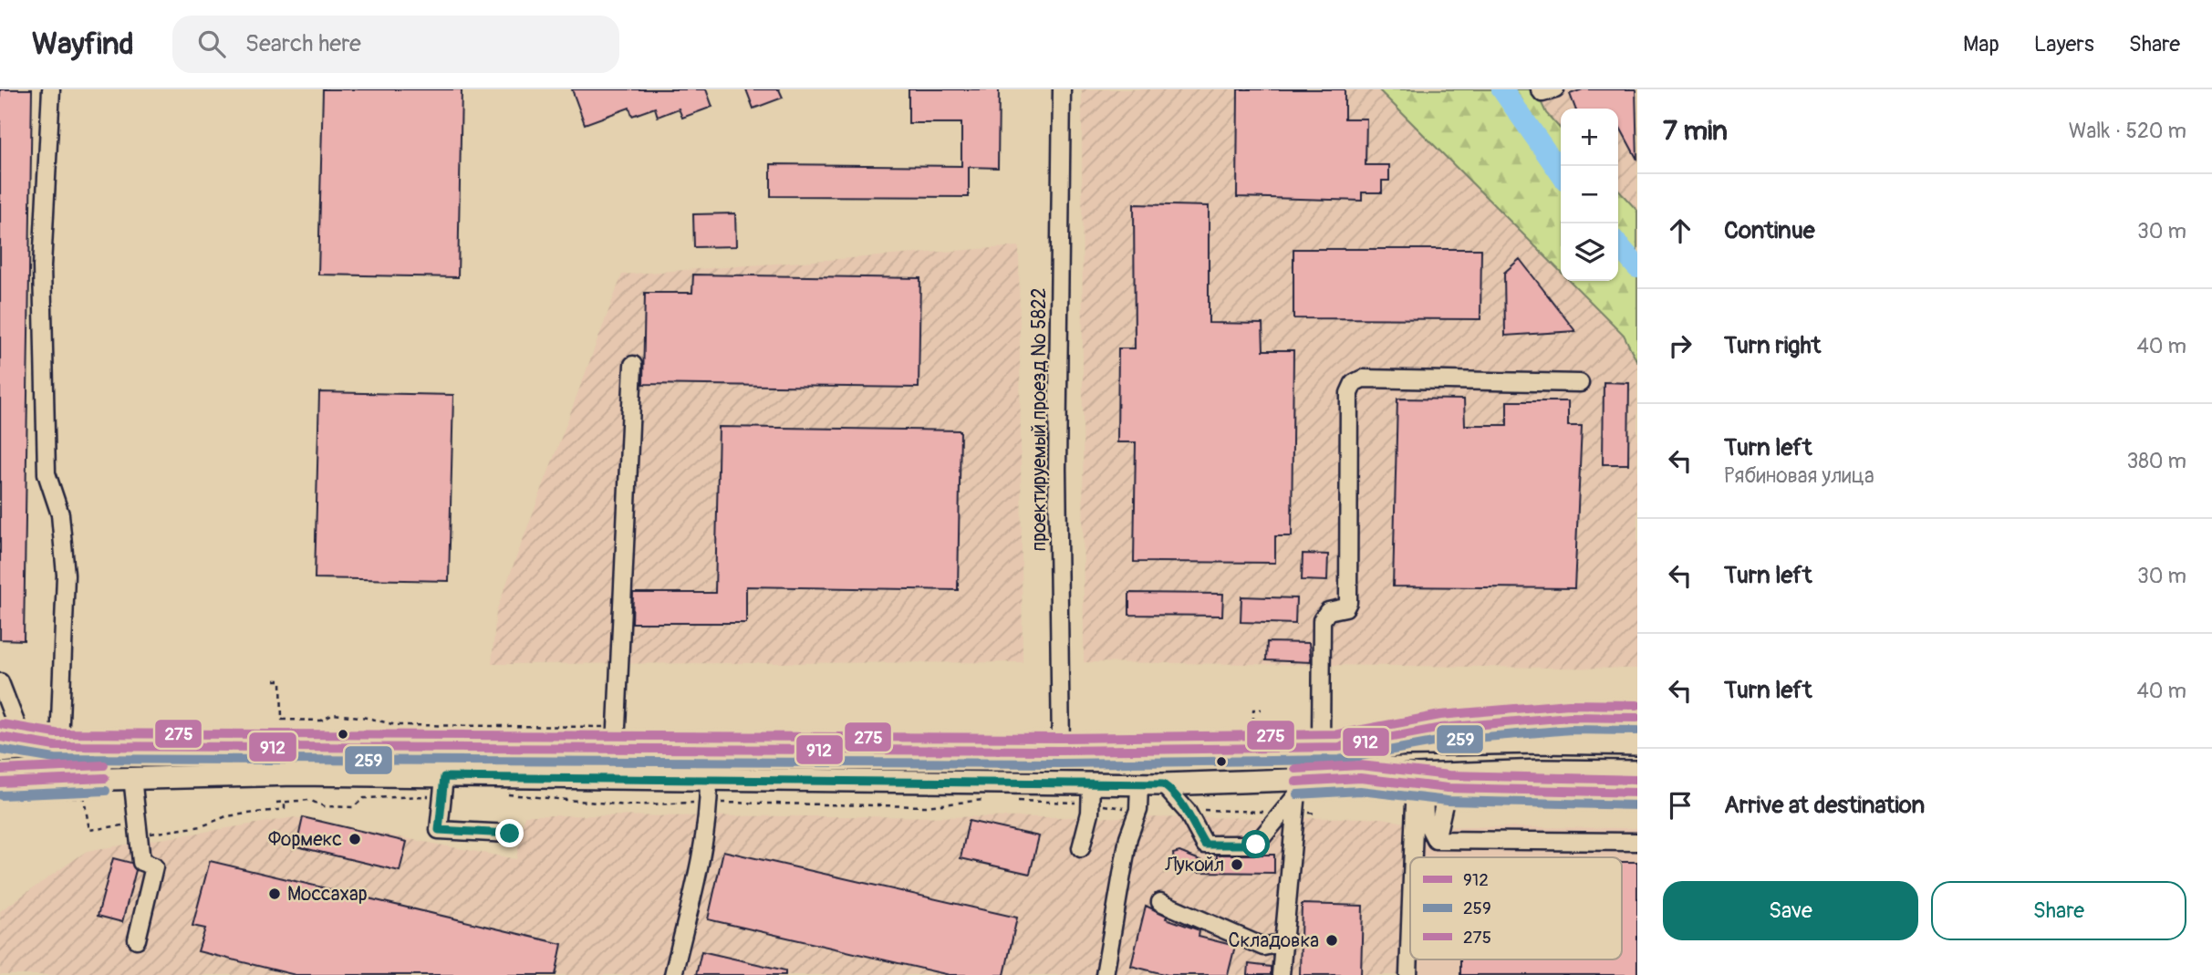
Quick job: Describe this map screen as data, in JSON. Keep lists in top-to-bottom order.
{
  "streets": {
    "street": ["проектируемый проезд № 5822"]
  },
  "places": [
    "Формекс",
    "Лукойл",
    "Моссахар",
    "Складовка"
  ],
  "lines": ["transit line 275", "transit line 912", "transit line 259"],
  "legend": ["912", "259", "275"],
  "page": {
    "header": "Wayfind",
    "search": "Search here",
    "nav": ["Map", "Layers", "Share"],
    "heading": ["7 min", "Walk · 520 m"],
    "map_buttons": ["+", "−"],
    "list": [
      ["Continue", "30 m"],
      ["Turn right", "40 m"],
      ["Turn left", "Рябиновая улица", "380 m"],
      ["Turn left", "30 m"],
      ["Turn left", "40 m"],
      "Arrive at destination"
    ],
    "buttons": ["Save", "Share"]
  }
}
